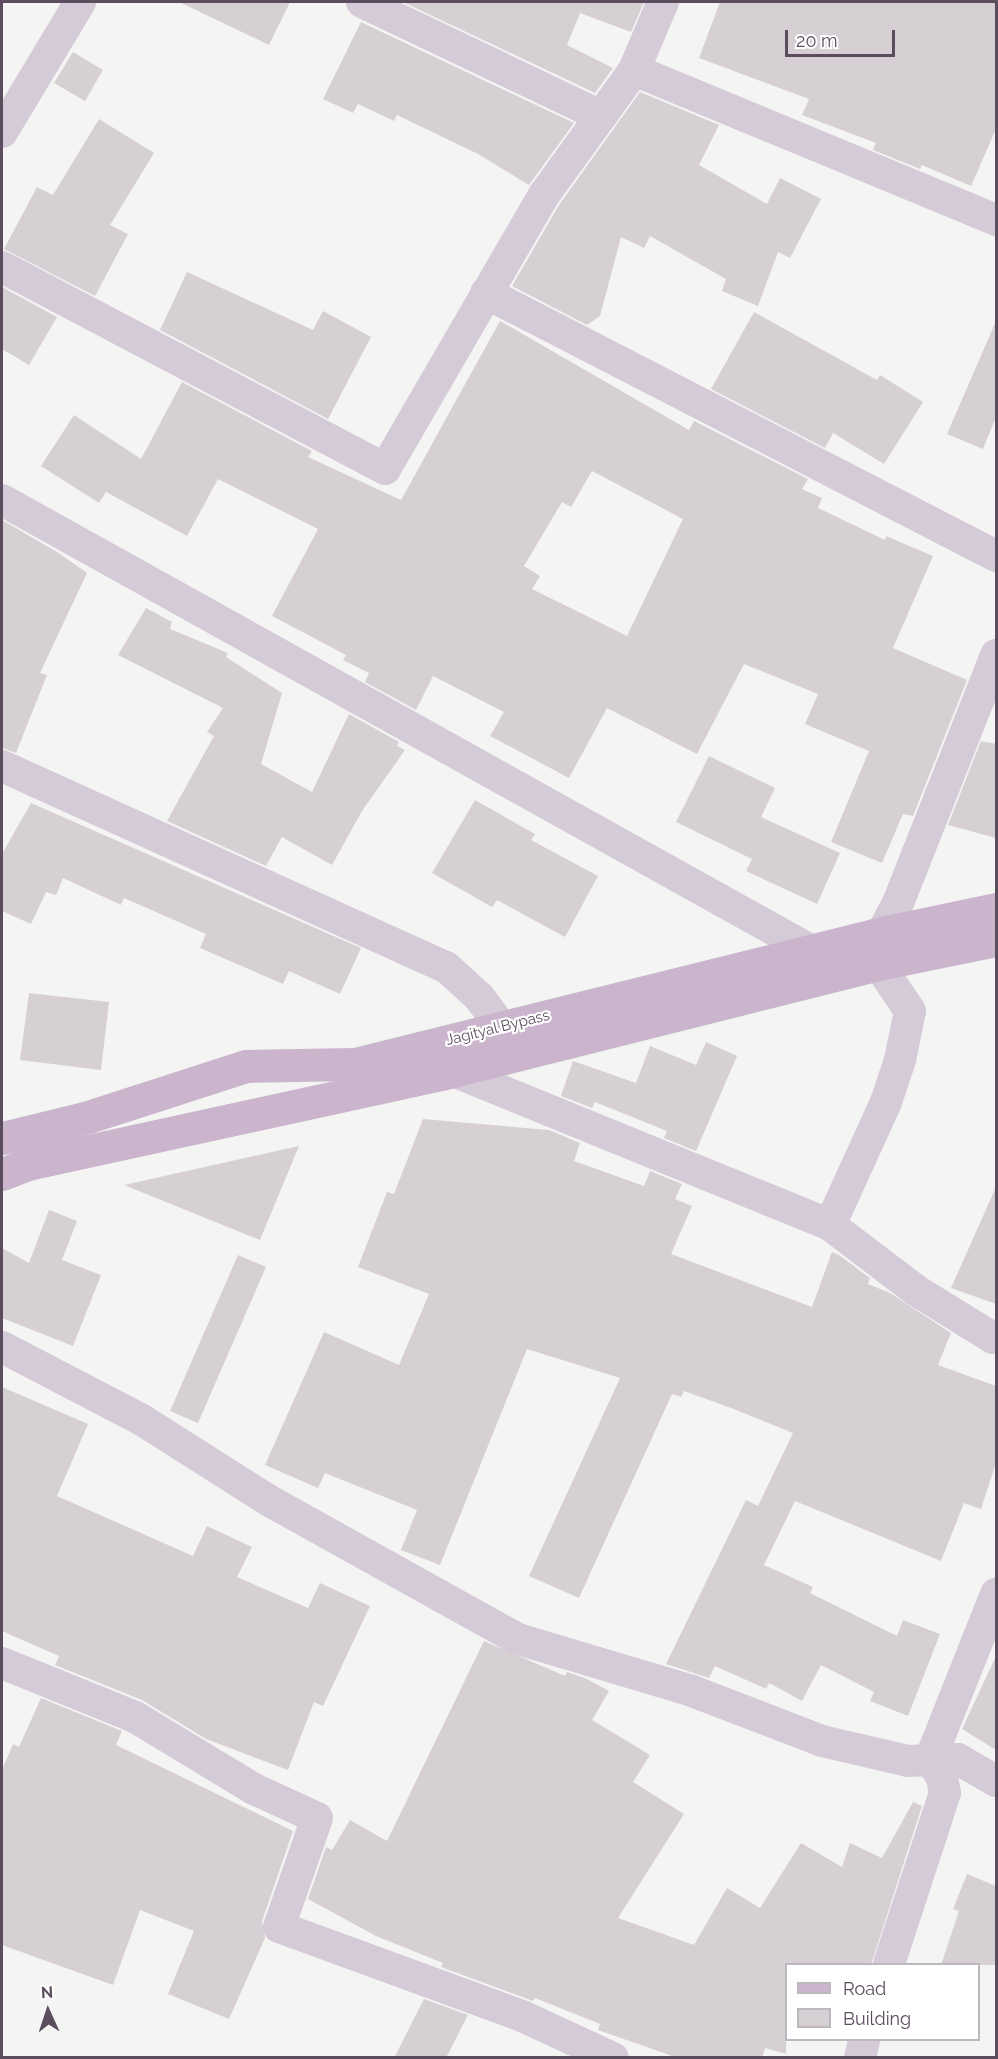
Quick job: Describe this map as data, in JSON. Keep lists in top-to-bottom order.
{
  "streets": {
    "main road": ["Jagityal Bypass"]
  },
  "legend": ["Road", "Building"],
  "scale_bar": "20 m",
  "north": "top"
}
